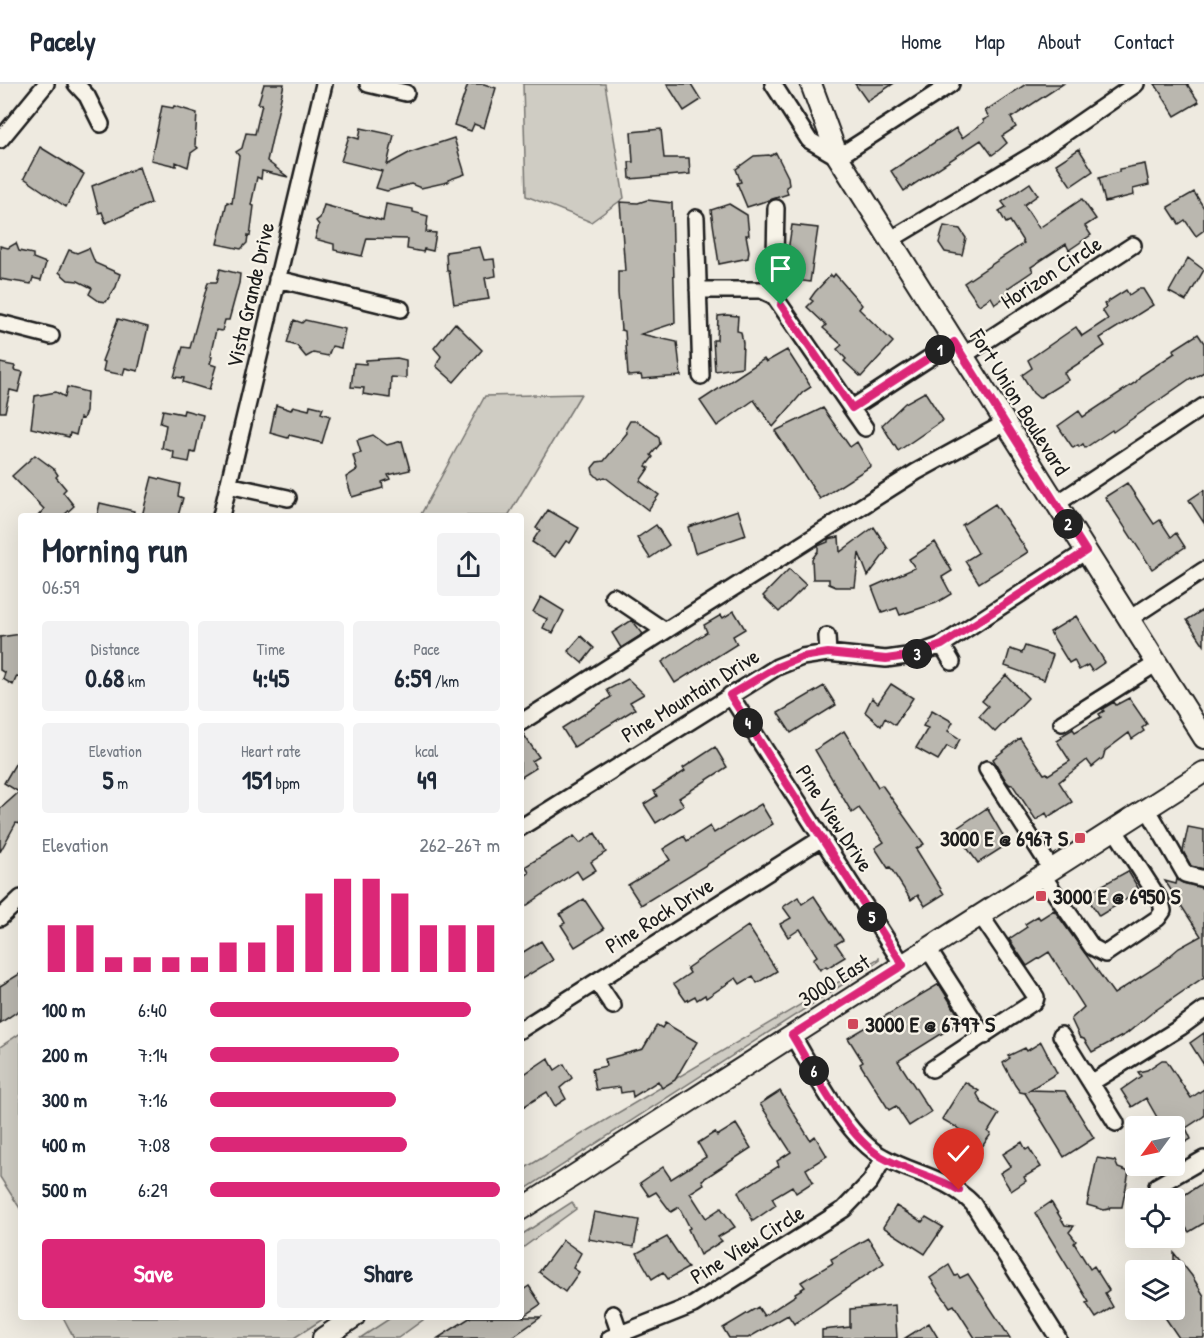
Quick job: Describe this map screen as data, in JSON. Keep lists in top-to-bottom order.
{
  "streets": {
    "main road": ["Fort Union Boulevard", "3000 East"],
    "street": [
      "Horizon Circle",
      "Vista Grande Drive",
      "Pine Mountain Drive",
      "Pine View Drive",
      "Pine Rock Drive",
      "Pine View Circle"
    ]
  },
  "crossings": [
    ["Horizon Circle", "Fort Union Boulevard"],
    ["Fort Union Boulevard", "Pine Mountain Drive"],
    ["Pine Mountain Drive", "Pine View Drive"],
    ["Pine View Drive", "Pine Rock Drive"],
    ["Pine View Drive", "3000 East"]
  ],
  "places": {
    "transit": ["3000 E @ 6967 S", "3000 E @ 6950 S", "3000 E @ 6797 S"]
  },
  "north": "bottom left",
  "page": {
    "header": "Pacely",
    "nav": [
      "Home",
      "Map",
      "About",
      "Contact"
    ],
    "pins": [
      "1",
      "2",
      "3",
      "4",
      "5",
      "6"
    ],
    "heading": ["Morning run", "06:59"],
    "stats": [
      ["Distance", "0.68 km"],
      ["Time", "4:45"],
      ["Pace", "6:59 /km"],
      ["Elevation", "5 m"],
      ["Heart rate", "151 bpm"],
      ["kcal", "49"]
    ],
    "chart": ["Elevation", "262–267 m"],
    "list": [
      {
        "name": "100 m",
        "note": "6:40"
      },
      {
        "name": "200 m",
        "note": "7:14"
      },
      {
        "name": "300 m",
        "note": "7:16"
      },
      {
        "name": "400 m",
        "note": "7:08"
      },
      {
        "name": "500 m",
        "note": "6:29"
      }
    ],
    "buttons": ["Save", "Share"]
  }
}
